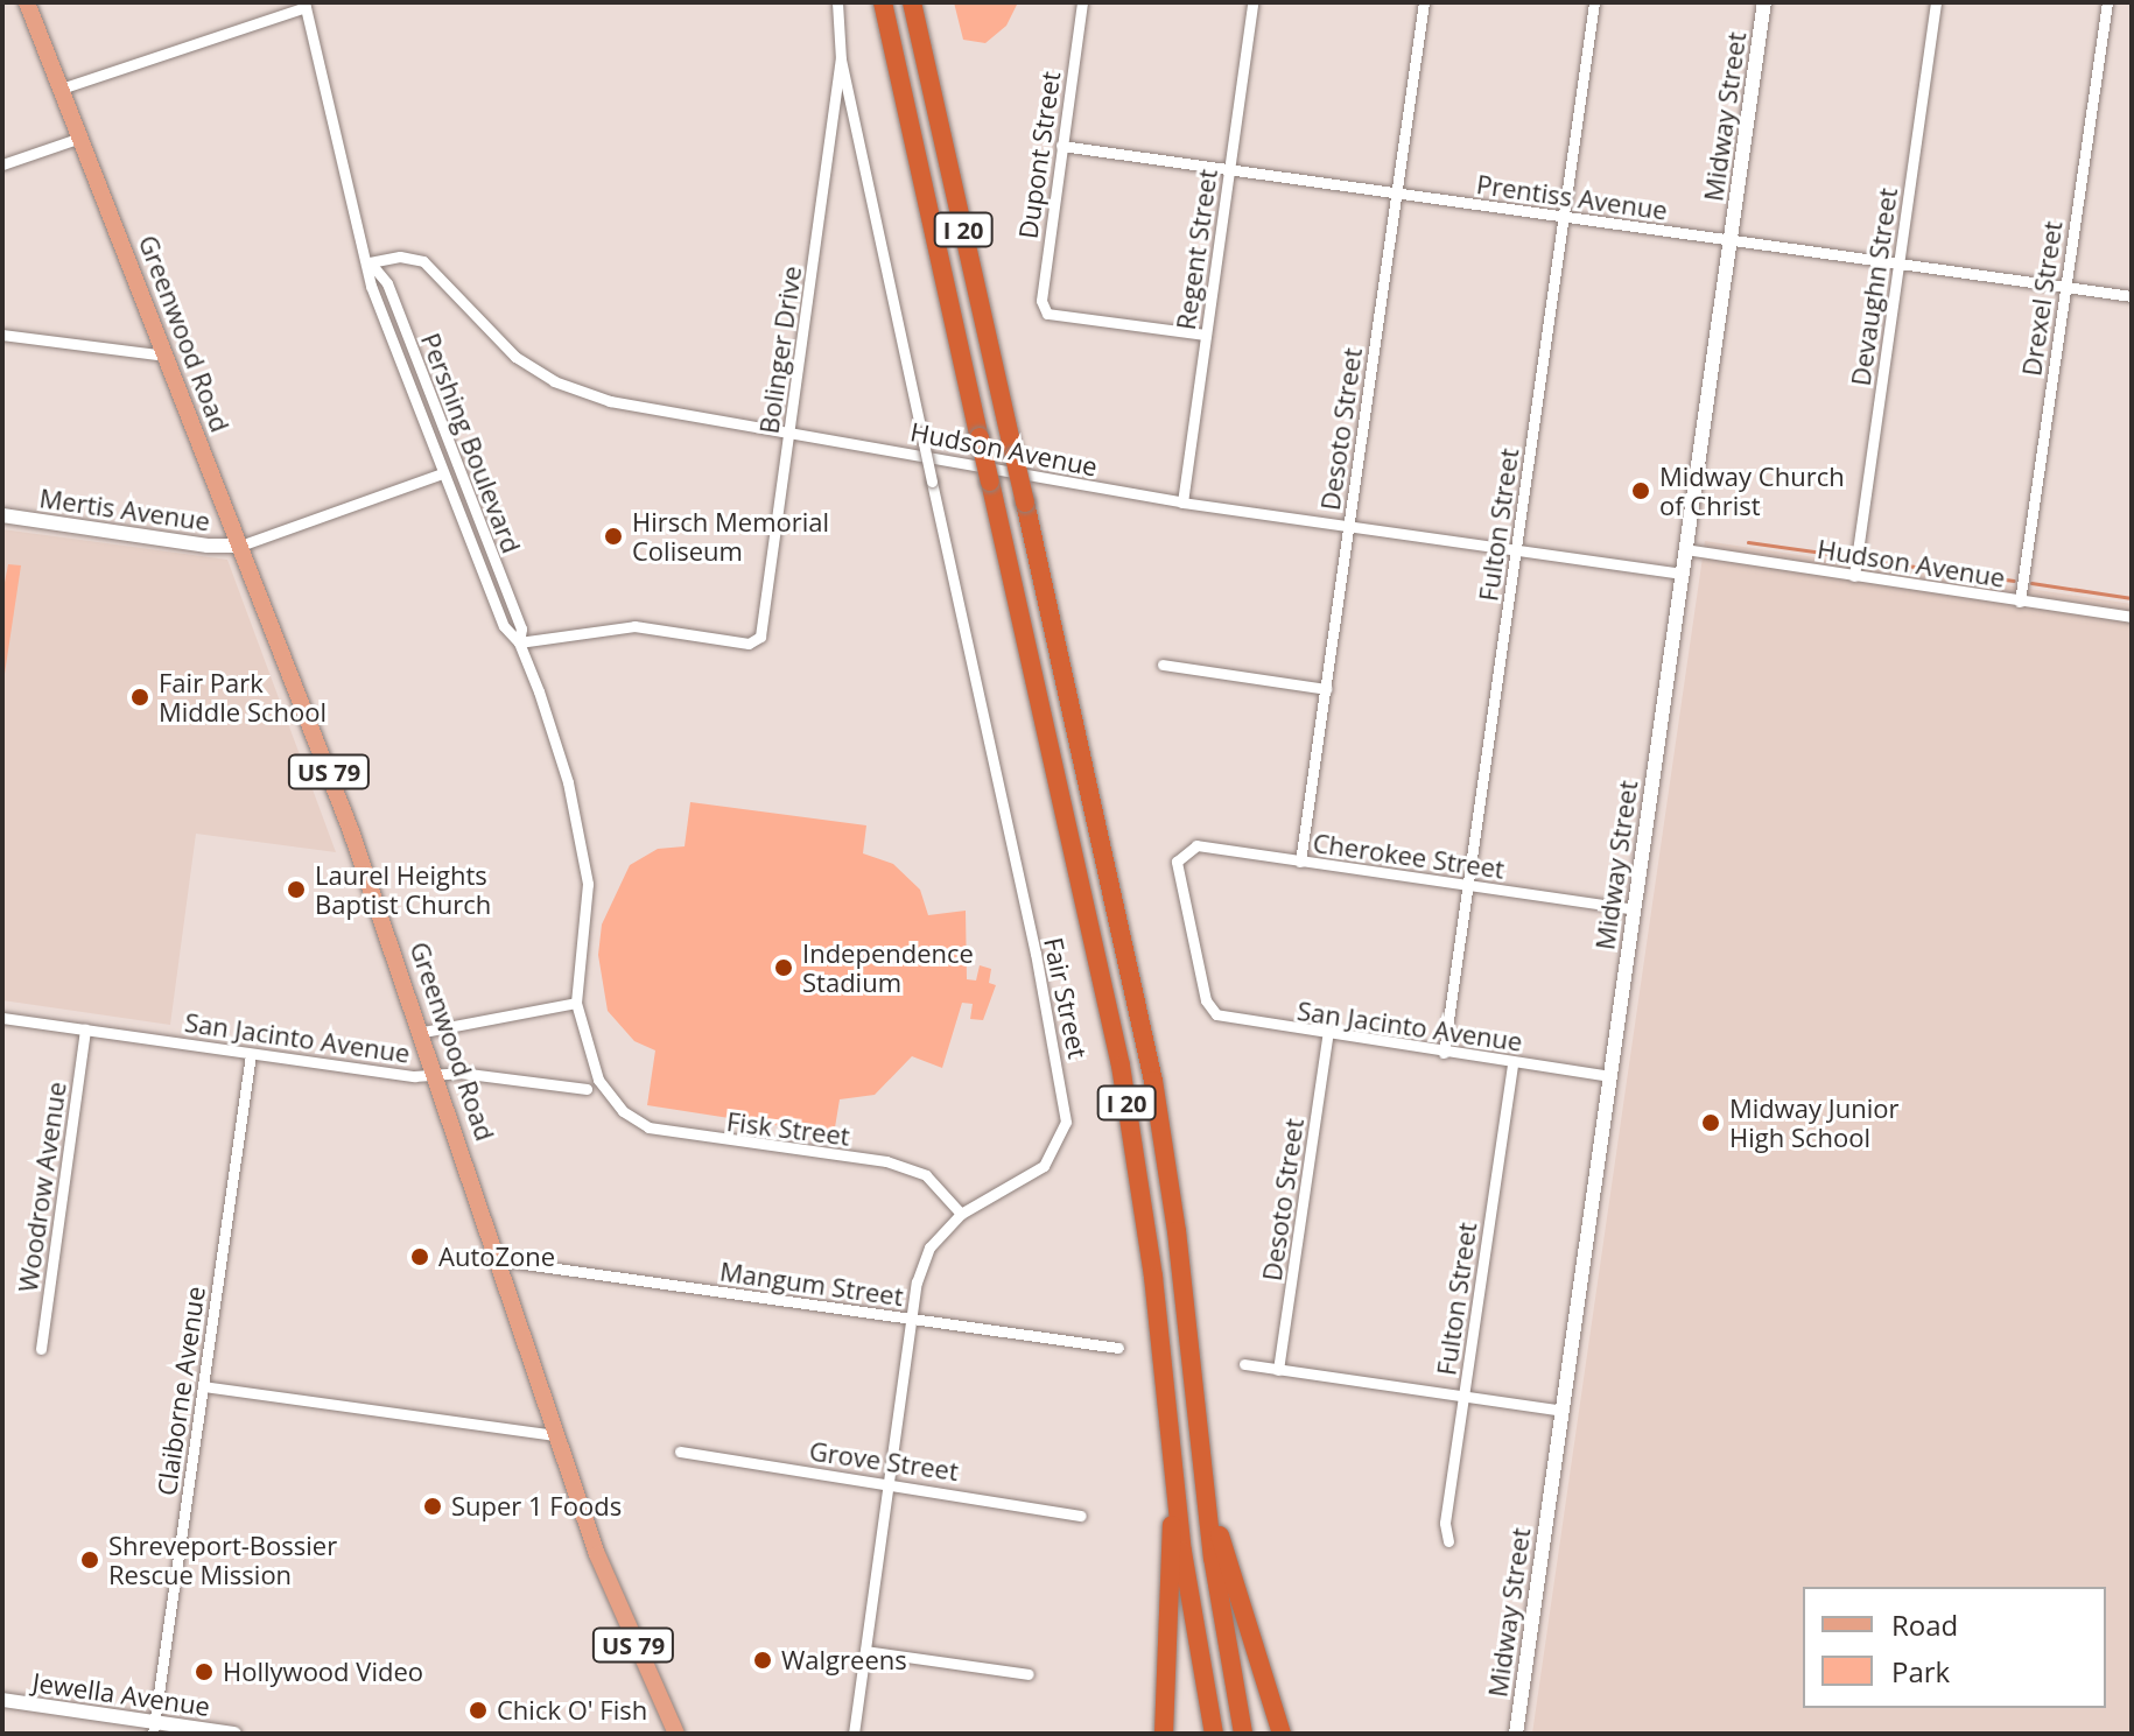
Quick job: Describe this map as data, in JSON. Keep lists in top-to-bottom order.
{
  "streets": {
    "highway": ["I 20"],
    "main road": ["Greenwood Road", "US 79"],
    "street": [
      "Midway Street",
      "Dupont Street",
      "Prentiss Avenue",
      "Regent Street",
      "Devaughn Street",
      "Drexel Street",
      "Bolinger Drive",
      "Desoto Street",
      "Pershing Boulevard",
      "Hudson Avenue",
      "Mertis Avenue",
      "Fulton Street",
      "Cherokee Street",
      "Fair Street",
      "San Jacinto Avenue",
      "Fisk Street",
      "Woodrow Avenue",
      "Mangum Street",
      "Claiborne Avenue",
      "Grove Street",
      "Jewella Avenue"
    ]
  },
  "crossings": [
    ["Midway Street", "Prentiss Avenue"],
    ["Midway Street", "Hudson Avenue"],
    ["Midway Street", "Cherokee Street"],
    ["Midway Street", "San Jacinto Avenue"],
    ["Dupont Street", "Prentiss Avenue"],
    ["Dupont Street", "Regent Street"],
    ["Prentiss Avenue", "Regent Street"],
    ["Prentiss Avenue", "Devaughn Street"],
    ["Prentiss Avenue", "Drexel Street"],
    ["Prentiss Avenue", "Desoto Street"],
    ["Prentiss Avenue", "Fulton Street"],
    ["Regent Street", "Hudson Avenue"],
    ["Devaughn Street", "Hudson Avenue"],
    ["Drexel Street", "Hudson Avenue"],
    ["Greenwood Road", "Mertis Avenue"],
    ["Greenwood Road", "San Jacinto Avenue"],
    ["Greenwood Road", "Mangum Street"],
    ["Bolinger Drive", "Pershing Boulevard"],
    ["Bolinger Drive", "Hudson Avenue"],
    ["Bolinger Drive", "Fair Street"],
    ["Desoto Street", "Hudson Avenue"],
    ["Desoto Street", "Cherokee Street"],
    ["Desoto Street", "San Jacinto Avenue"],
    ["Pershing Boulevard", "Hudson Avenue"],
    ["Pershing Boulevard", "Fisk Street"],
    ["Hudson Avenue", "Fulton Street"],
    ["Fulton Street", "Cherokee Street"],
    ["Fulton Street", "San Jacinto Avenue"],
    ["Cherokee Street", "San Jacinto Avenue"],
    ["Fair Street", "Fisk Street"],
    ["Fair Street", "Mangum Street"],
    ["Fair Street", "Grove Street"],
    ["San Jacinto Avenue", "Woodrow Avenue"],
    ["San Jacinto Avenue", "Claiborne Avenue"],
    ["Claiborne Avenue", "Jewella Avenue"]
  ],
  "places": [
    "Midway Church of Christ",
    "Hirsch Memorial Coliseum",
    "Fair Park Middle School",
    "Laurel Heights Baptist Church",
    "Independence Stadium",
    "Midway Junior High School",
    "AutoZone",
    "Super 1 Foods",
    "Shreveport-Bossier Rescue Mission",
    "Walgreens",
    "Hollywood Video",
    "Chick O' Fish"
  ],
  "legend": ["Road", "Park"]
}
